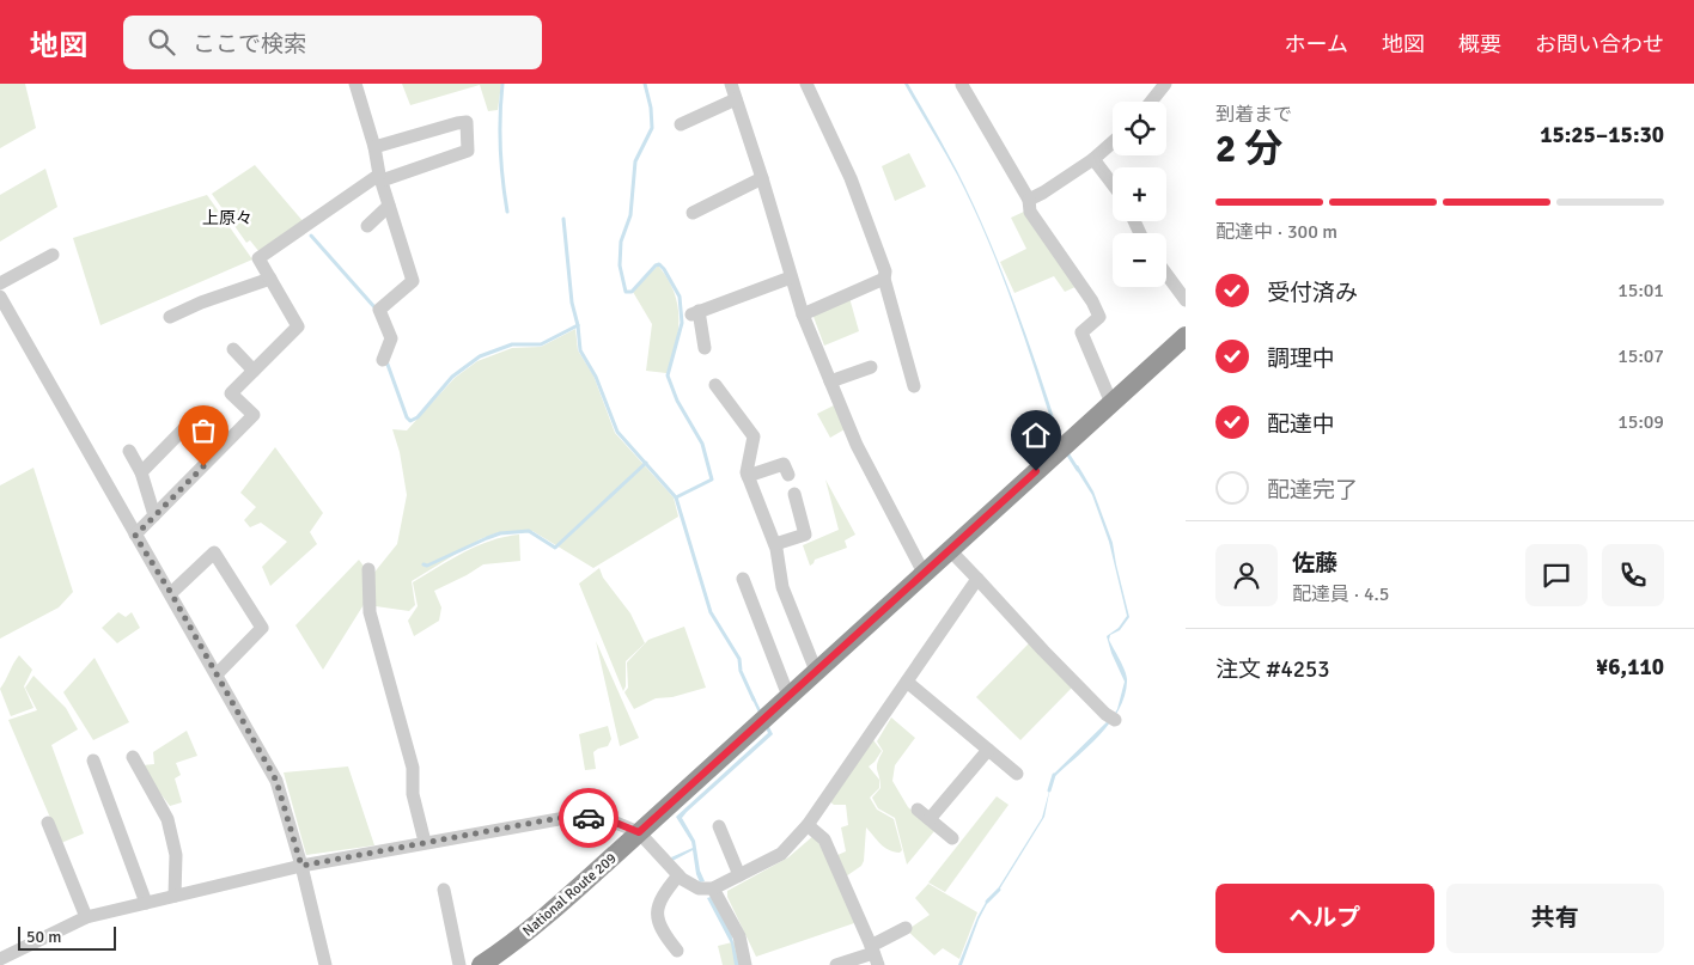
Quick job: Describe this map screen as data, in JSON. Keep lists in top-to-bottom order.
{
  "streets": {
    "highway": ["National Route 209"]
  },
  "districts": ["上原々"],
  "scale_bar": "50 m",
  "page": {
    "header": "地図",
    "search": "ここで検索",
    "nav": [
      "ホーム",
      "地図",
      "概要",
      "お問い合わせ"
    ],
    "heading": ["2 分", "到着まで", "15:25–15:30"],
    "panel": [
      "佐藤",
      "配達員 · 4.5",
      "注文 #4253",
      "¥6,110"
    ],
    "map_buttons": ["+", "−"],
    "bar": "配達中 · 300 m",
    "list": [
      ["受付済み", "15:01"],
      ["調理中", "15:07"],
      ["配達中", "15:09"],
      "配達完了"
    ],
    "buttons": ["ヘルプ", "共有"],
    "scale": "50 m"
  }
}
